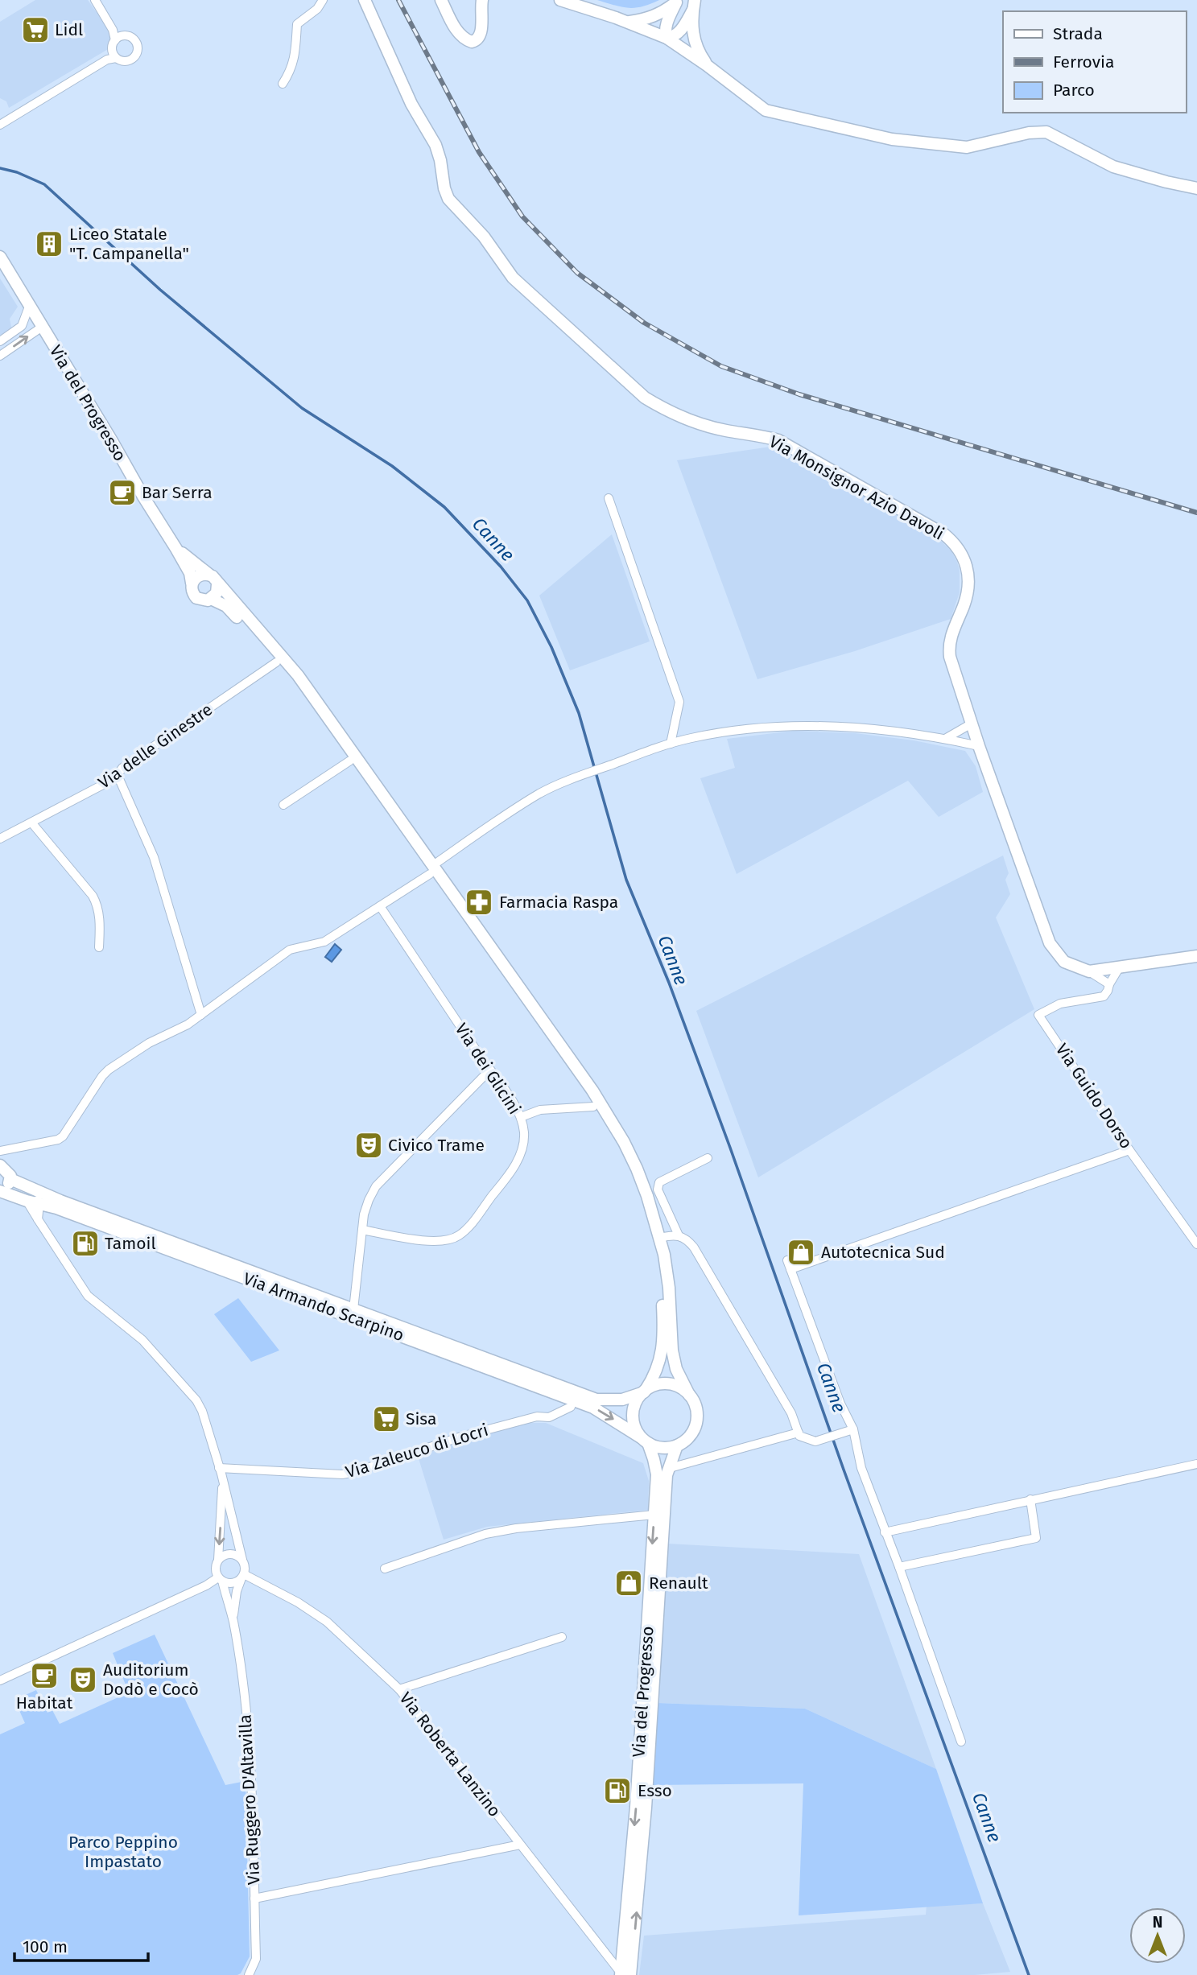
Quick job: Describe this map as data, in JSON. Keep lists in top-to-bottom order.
{
  "streets": {
    "street": [
      "Via del Progresso",
      "Via Monsignor Azio Davoli",
      "Via delle Ginestre",
      "Via dei Glicini",
      "Via Guido Dorso",
      "Via Armando Scarpino",
      "Via Zaleuco di Locri",
      "Via Roberta Lanzino",
      "Via Ruggero D'Altavilla"
    ]
  },
  "crossings": [
    ["Via del Progresso", "Via Armando Scarpino"],
    ["Via del Progresso", "Via Roberta Lanzino"],
    ["Via Armando Scarpino", "Via Zaleuco di Locri"],
    ["Via Roberta Lanzino", "Via Ruggero D'Altavilla"]
  ],
  "water": ["Canne"],
  "parks": ["Parco Peppino Impastato"],
  "places": {
    "supermarket": ["Lidl", "Sisa"],
    "building": ["Liceo Statale \"T. Campanella\""],
    "cafe": ["Bar Serra", "Habitat"],
    "pharmacy": ["Farmacia Raspa"],
    "theatre": ["Civico Trame", "Auditorium Dodò e Cocò"],
    "fuel station": ["Tamoil", "Esso"],
    "shop": ["Autotecnica Sud", "Renault"]
  },
  "legend": ["Strada", "Ferrovia", "Parco"],
  "scale_bar": "100 m",
  "north": "top"
}
